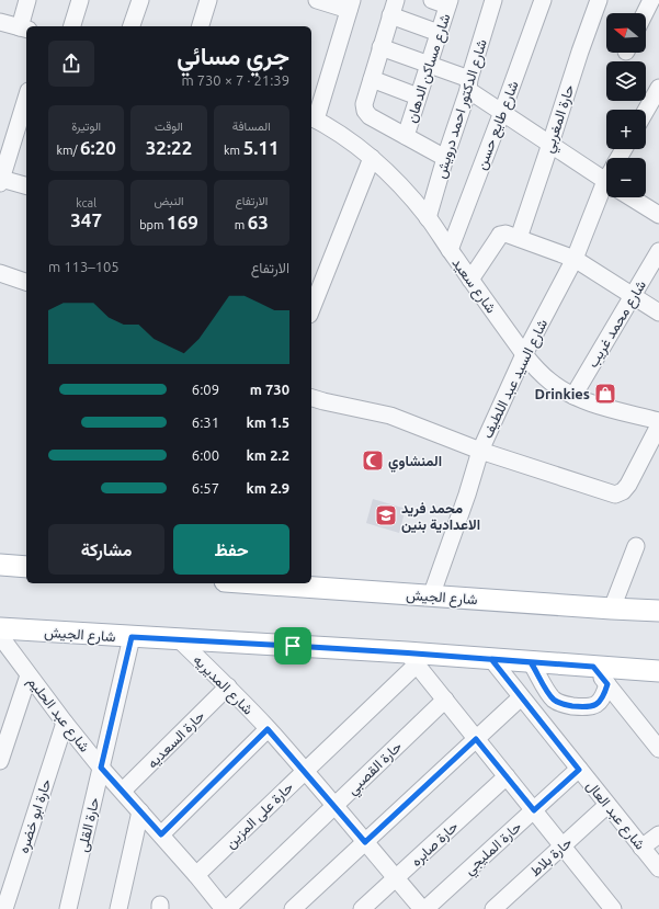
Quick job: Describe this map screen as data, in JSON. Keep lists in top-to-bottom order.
{
  "streets": {
    "main road": ["شارع الجيش"],
    "street": [
      "شارع مساكن الدهان",
      "شارع الدكتور احمد درويش",
      "حارة المغربي",
      "شارع طايع حسن",
      "شارع سعيد",
      "شارع محمد غريب",
      "شارع السيد عبد اللطيف",
      "شارع المديريه",
      "شارع عبد الحليم",
      "حارة السعديه",
      "حارة القصبي",
      "حارة على المزين",
      "شارع عبد العال",
      "حارة ابو خضره",
      "حارة القلى",
      "حارة صابره",
      "حارة المليجي",
      "حارة بلاط"
    ]
  },
  "crossings": [
    ["شارع الدكتور احمد درويش", "شارع سعيد"],
    ["شارع طايع حسن", "شارع سعيد"],
    ["شارع سعيد", "شارع محمد غريب"],
    ["شارع سعيد", "شارع السيد عبد اللطيف"],
    ["شارع السيد عبد اللطيف", "شارع الجيش"],
    ["شارع الجيش", "شارع المديريه"],
    ["شارع الجيش", "حارة على المزين"],
    ["شارع الجيش", "شارع عبد العال"],
    ["شارع الجيش", "حارة القلى"],
    ["شارع المديريه", "حارة السعديه"],
    ["شارع المديريه", "حارة القصبي"],
    ["شارع المديريه", "حارة على المزين"],
    ["شارع المديريه", "حارة صابره"],
    ["شارع عبد الحليم", "حارة السعديه"],
    ["شارع عبد الحليم", "حارة القصبي"],
    ["شارع عبد الحليم", "حارة على المزين"],
    ["شارع عبد الحليم", "حارة ابو خضره"],
    ["شارع عبد الحليم", "حارة القلى"],
    ["شارع عبد العال", "حارة المليجي"],
    ["شارع عبد العال", "حارة بلاط"]
  ],
  "places": {
    "shop": ["Drinkies"],
    "mosque": ["المنشاوي"],
    "school or university": ["محمد فريد الاعدادية بنين"]
  },
  "north": "left",
  "page": {
    "map_buttons": ["+", "−"],
    "heading": ["جري مسائي", "21:39 · 7 × 730 m"],
    "stats": [
      ["المسافة", "5.11 km"],
      ["الوقت", "32:22"],
      ["الوتيرة", "6:20 /km"],
      ["الارتفاع", "63 m"],
      ["النبض", "169 bpm"],
      ["kcal", "347"]
    ],
    "chart": ["الارتفاع", "105–113 m"],
    "list": [
      {
        "name": "730 m",
        "note": "6:09"
      },
      {
        "name": "1.5 km",
        "note": "6:31"
      },
      {
        "name": "2.2 km",
        "note": "6:00"
      },
      {
        "name": "2.9 km",
        "note": "6:57"
      }
    ],
    "buttons": ["حفظ", "مشاركة"]
  }
}
